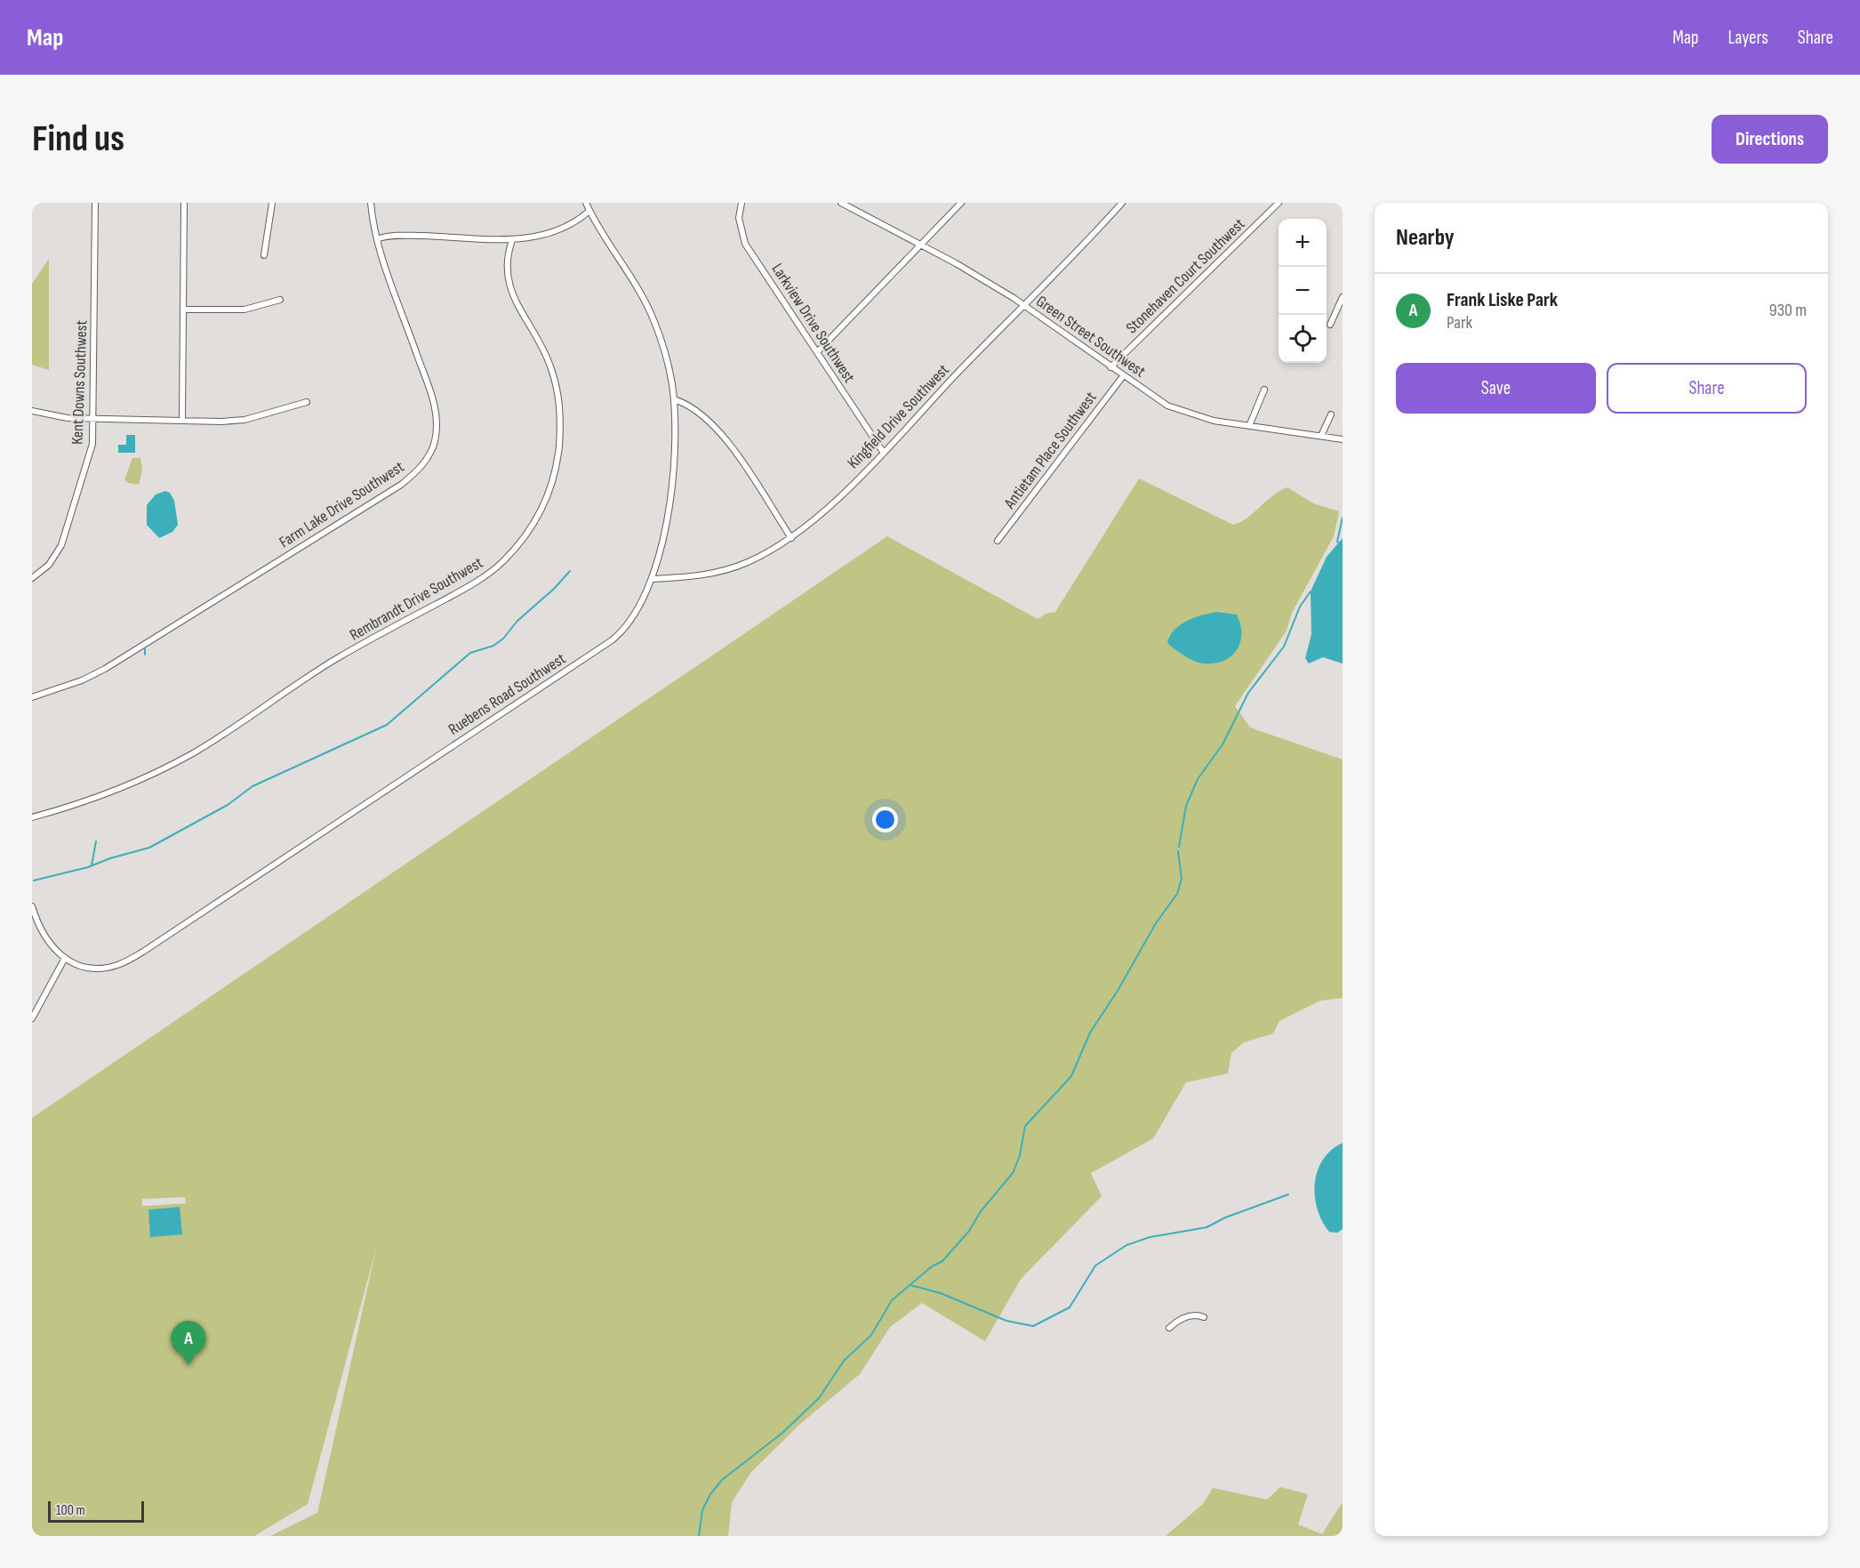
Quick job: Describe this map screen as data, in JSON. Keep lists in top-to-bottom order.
{
  "streets": {
    "street": [
      "Stonehaven Court Southwest",
      "Larkview Drive Southwest",
      "Green Street Southwest",
      "Kent Downs Southwest",
      "Kingfield Drive Southwest",
      "Antietam Place Southwest",
      "Farm Lake Drive Southwest",
      "Rembrandt Drive Southwest",
      "Ruebens Road Southwest"
    ]
  },
  "crossings": [
    ["Stonehaven Court Southwest", "Green Street Southwest"],
    ["Larkview Drive Southwest", "Kingfield Drive Southwest"],
    ["Green Street Southwest", "Kingfield Drive Southwest"],
    ["Green Street Southwest", "Antietam Place Southwest"],
    ["Kingfield Drive Southwest", "Ruebens Road Southwest"]
  ],
  "scale_bar": "100 m",
  "page": {
    "header": "Map",
    "nav": ["Map", "Layers", "Share"],
    "buttons": [
      "Directions",
      ["Save", "Share"]
    ],
    "title": "Find us",
    "heading": "Nearby",
    "map_buttons": ["+", "−"],
    "list": [
      {
        "mark": "A",
        "name": "Frank Liske Park",
        "note": "Park",
        "value": "930 m"
      }
    ],
    "pins": "A",
    "scale": "100 m"
  }
}
